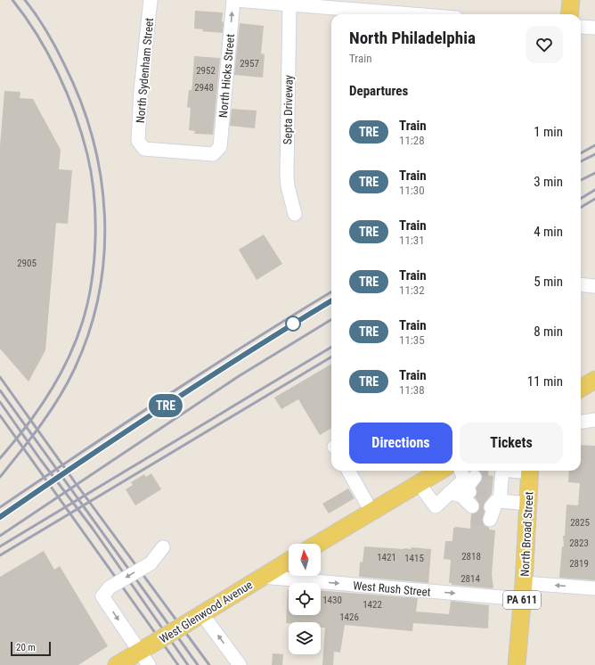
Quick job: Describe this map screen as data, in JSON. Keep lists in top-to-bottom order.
{
  "streets": {
    "main road": ["North Broad Street", "PA 611", "West Glenwood Avenue"],
    "street": [
      "North Sydenham Street",
      "North Hicks Street",
      "Septa Driveway",
      "West Rush Street"
    ]
  },
  "crossings": [
    ["North Sydenham Street", "North Hicks Street"],
    ["North Broad Street", "West Rush Street"],
    ["West Rush Street", "West Glenwood Avenue"]
  ],
  "one_way": ["North Hicks Street"],
  "house_numbers": [
    "2957",
    "2952",
    "2948",
    "2905",
    "2825",
    "2823",
    "2818",
    "1421",
    "1415",
    "2819",
    "2814",
    "1430",
    "1422",
    "1426"
  ],
  "scale_bar": "20 m",
  "north": "top",
  "page": {
    "on_map": "TRE",
    "heading": [
      ["North Philadelphia", "Train"],
      "Departures"
    ],
    "list": [
      {
        "mark": "TRE",
        "name": "Train",
        "note": "11:28",
        "value": "1 min"
      },
      {
        "mark": "TRE",
        "name": "Train",
        "note": "11:30",
        "value": "3 min"
      },
      {
        "mark": "TRE",
        "name": "Train",
        "note": "11:31",
        "value": "4 min"
      },
      {
        "mark": "TRE",
        "name": "Train",
        "note": "11:32",
        "value": "5 min"
      },
      {
        "mark": "TRE",
        "name": "Train",
        "note": "11:35",
        "value": "8 min"
      },
      {
        "mark": "TRE",
        "name": "Train",
        "note": "11:38",
        "value": "11 min"
      }
    ],
    "buttons": ["Directions", "Tickets"],
    "scale": "20 m"
  }
}
